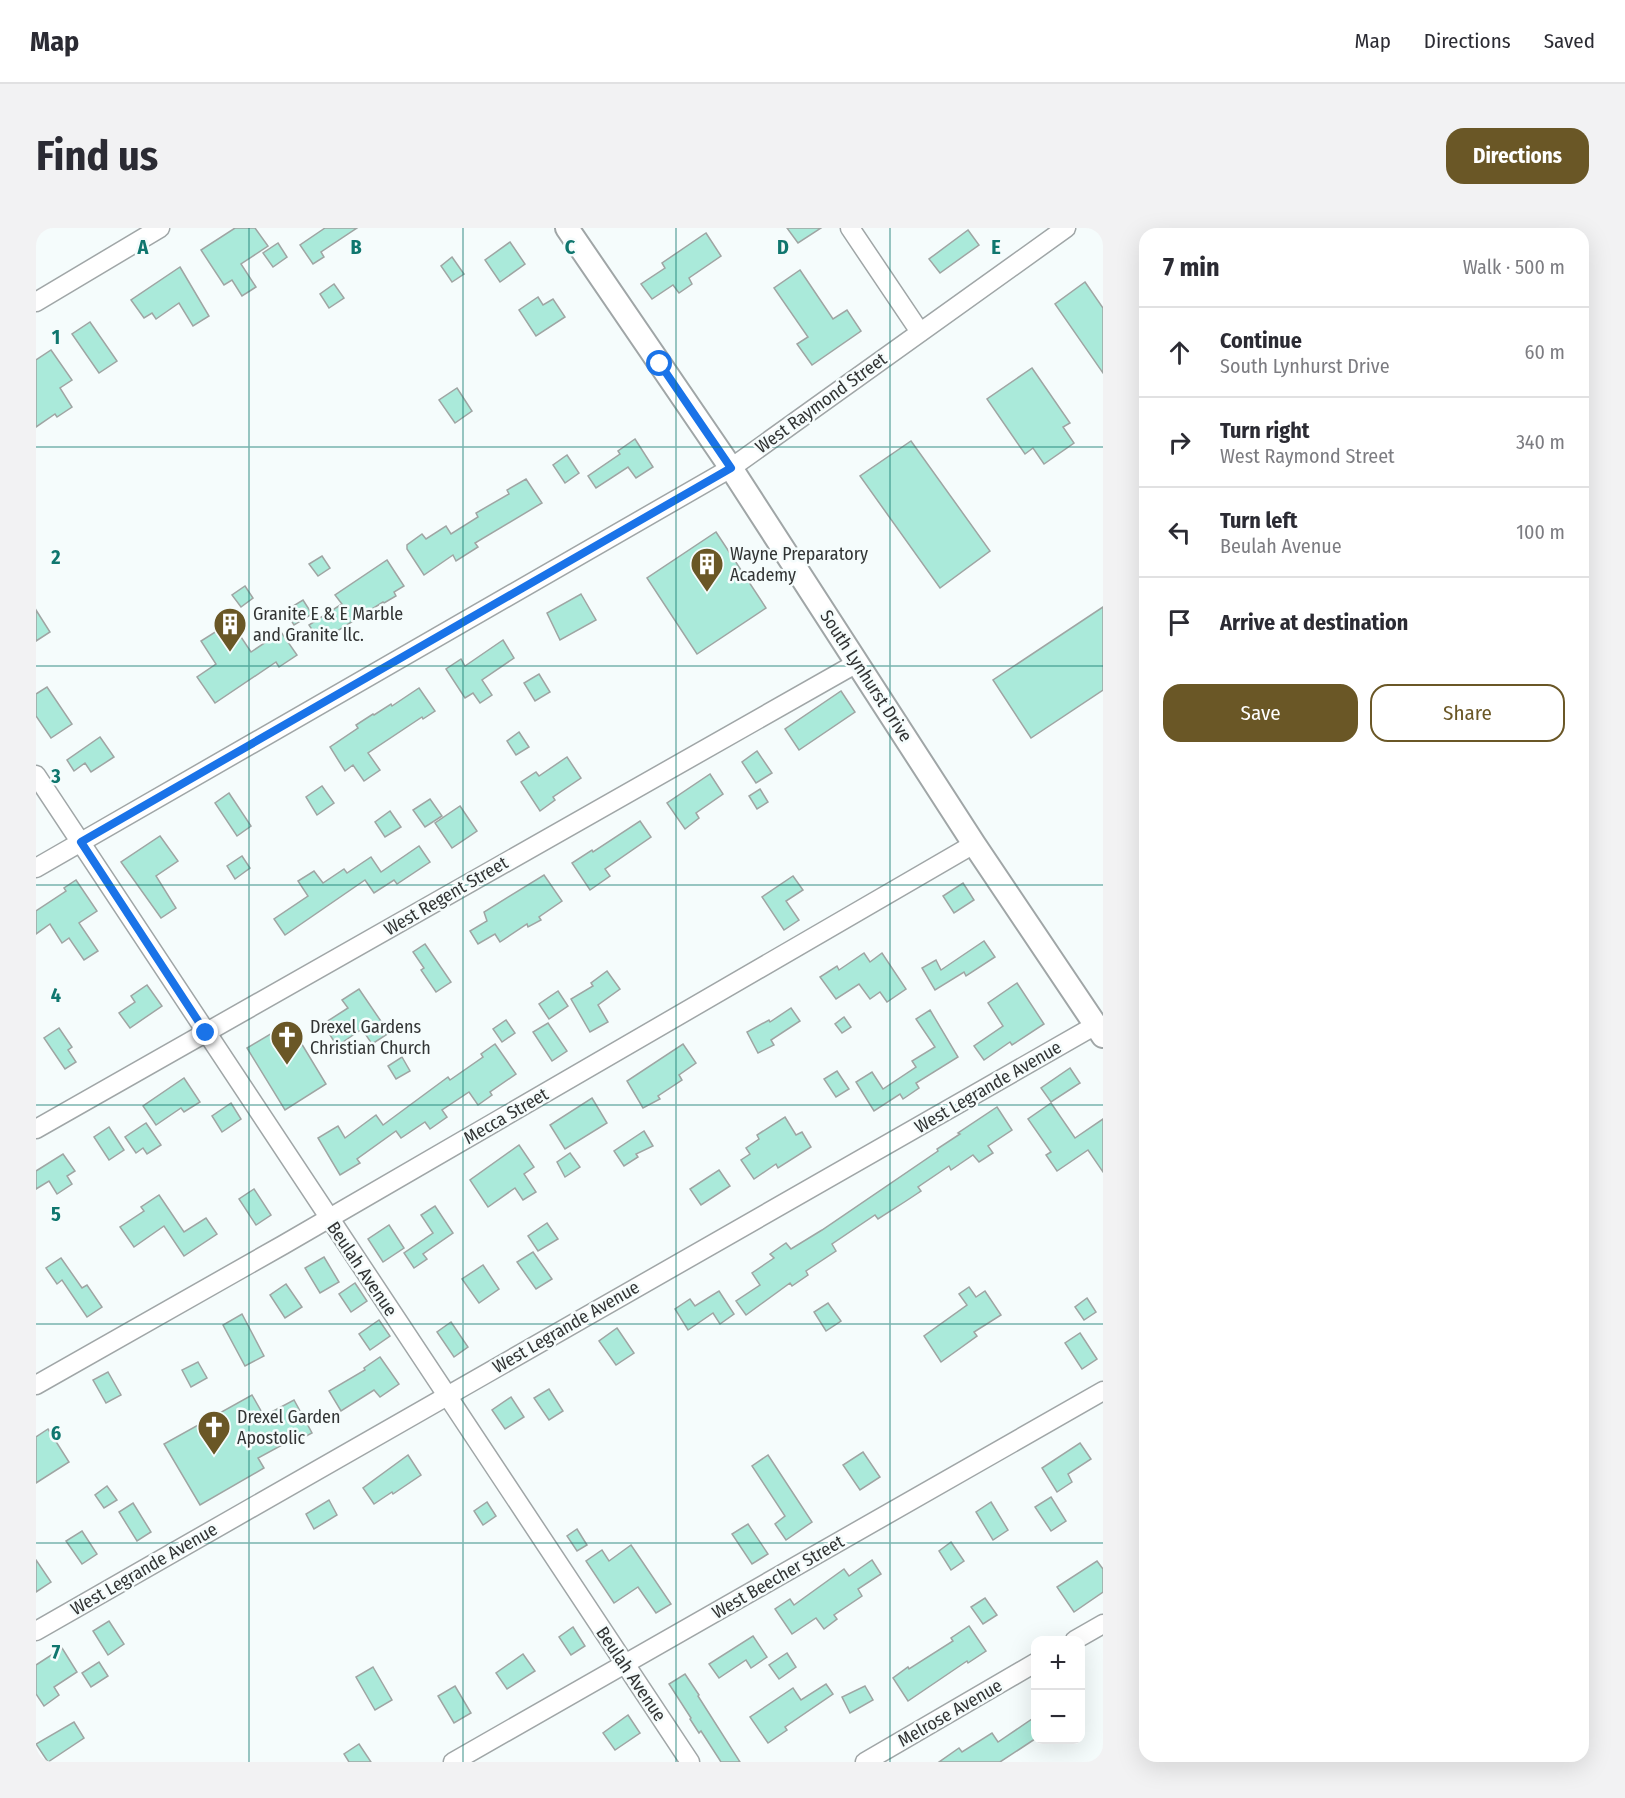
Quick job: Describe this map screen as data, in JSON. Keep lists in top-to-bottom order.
{
  "streets": {
    "main road": ["South Lynhurst Drive"],
    "street": [
      "West Raymond Street",
      "West Regent Street",
      "West Legrande Avenue",
      "Mecca Street",
      "Beulah Avenue",
      "West Beecher Street",
      "Melrose Avenue"
    ]
  },
  "crossings": [
    ["West Raymond Street", "South Lynhurst Drive"],
    ["West Raymond Street", "Beulah Avenue"],
    ["South Lynhurst Drive", "West Regent Street"],
    ["South Lynhurst Drive", "West Legrande Avenue"],
    ["South Lynhurst Drive", "Mecca Street"],
    ["West Regent Street", "Beulah Avenue"],
    ["West Legrande Avenue", "Beulah Avenue"],
    ["Mecca Street", "Beulah Avenue"],
    ["Beulah Avenue", "West Beecher Street"]
  ],
  "places": {
    "building": ["Wayne Preparatory Academy", "Granite E & E Marble and Granite llc."],
    "church": ["Drexel Gardens Christian Church", "Drexel Garden Apostolic"]
  },
  "page": {
    "header": "Map",
    "nav": ["Map", "Directions", "Saved"],
    "buttons": [
      "Directions",
      ["Save", "Share"]
    ],
    "title": "Find us",
    "heading": ["7 min", "Walk · 500 m"],
    "list": [
      ["Continue", "South Lynhurst Drive", "60 m"],
      ["Turn right", "West Raymond Street", "340 m"],
      ["Turn left", "Beulah Avenue", "100 m"],
      "Arrive at destination"
    ],
    "map_buttons": ["+", "−"]
  },
  "grid": {
    "columns": [
      "A",
      "B",
      "C",
      "D",
      "E"
    ],
    "rows": [
      "1",
      "2",
      "3",
      "4",
      "5",
      "6",
      "7"
    ]
  }
}
